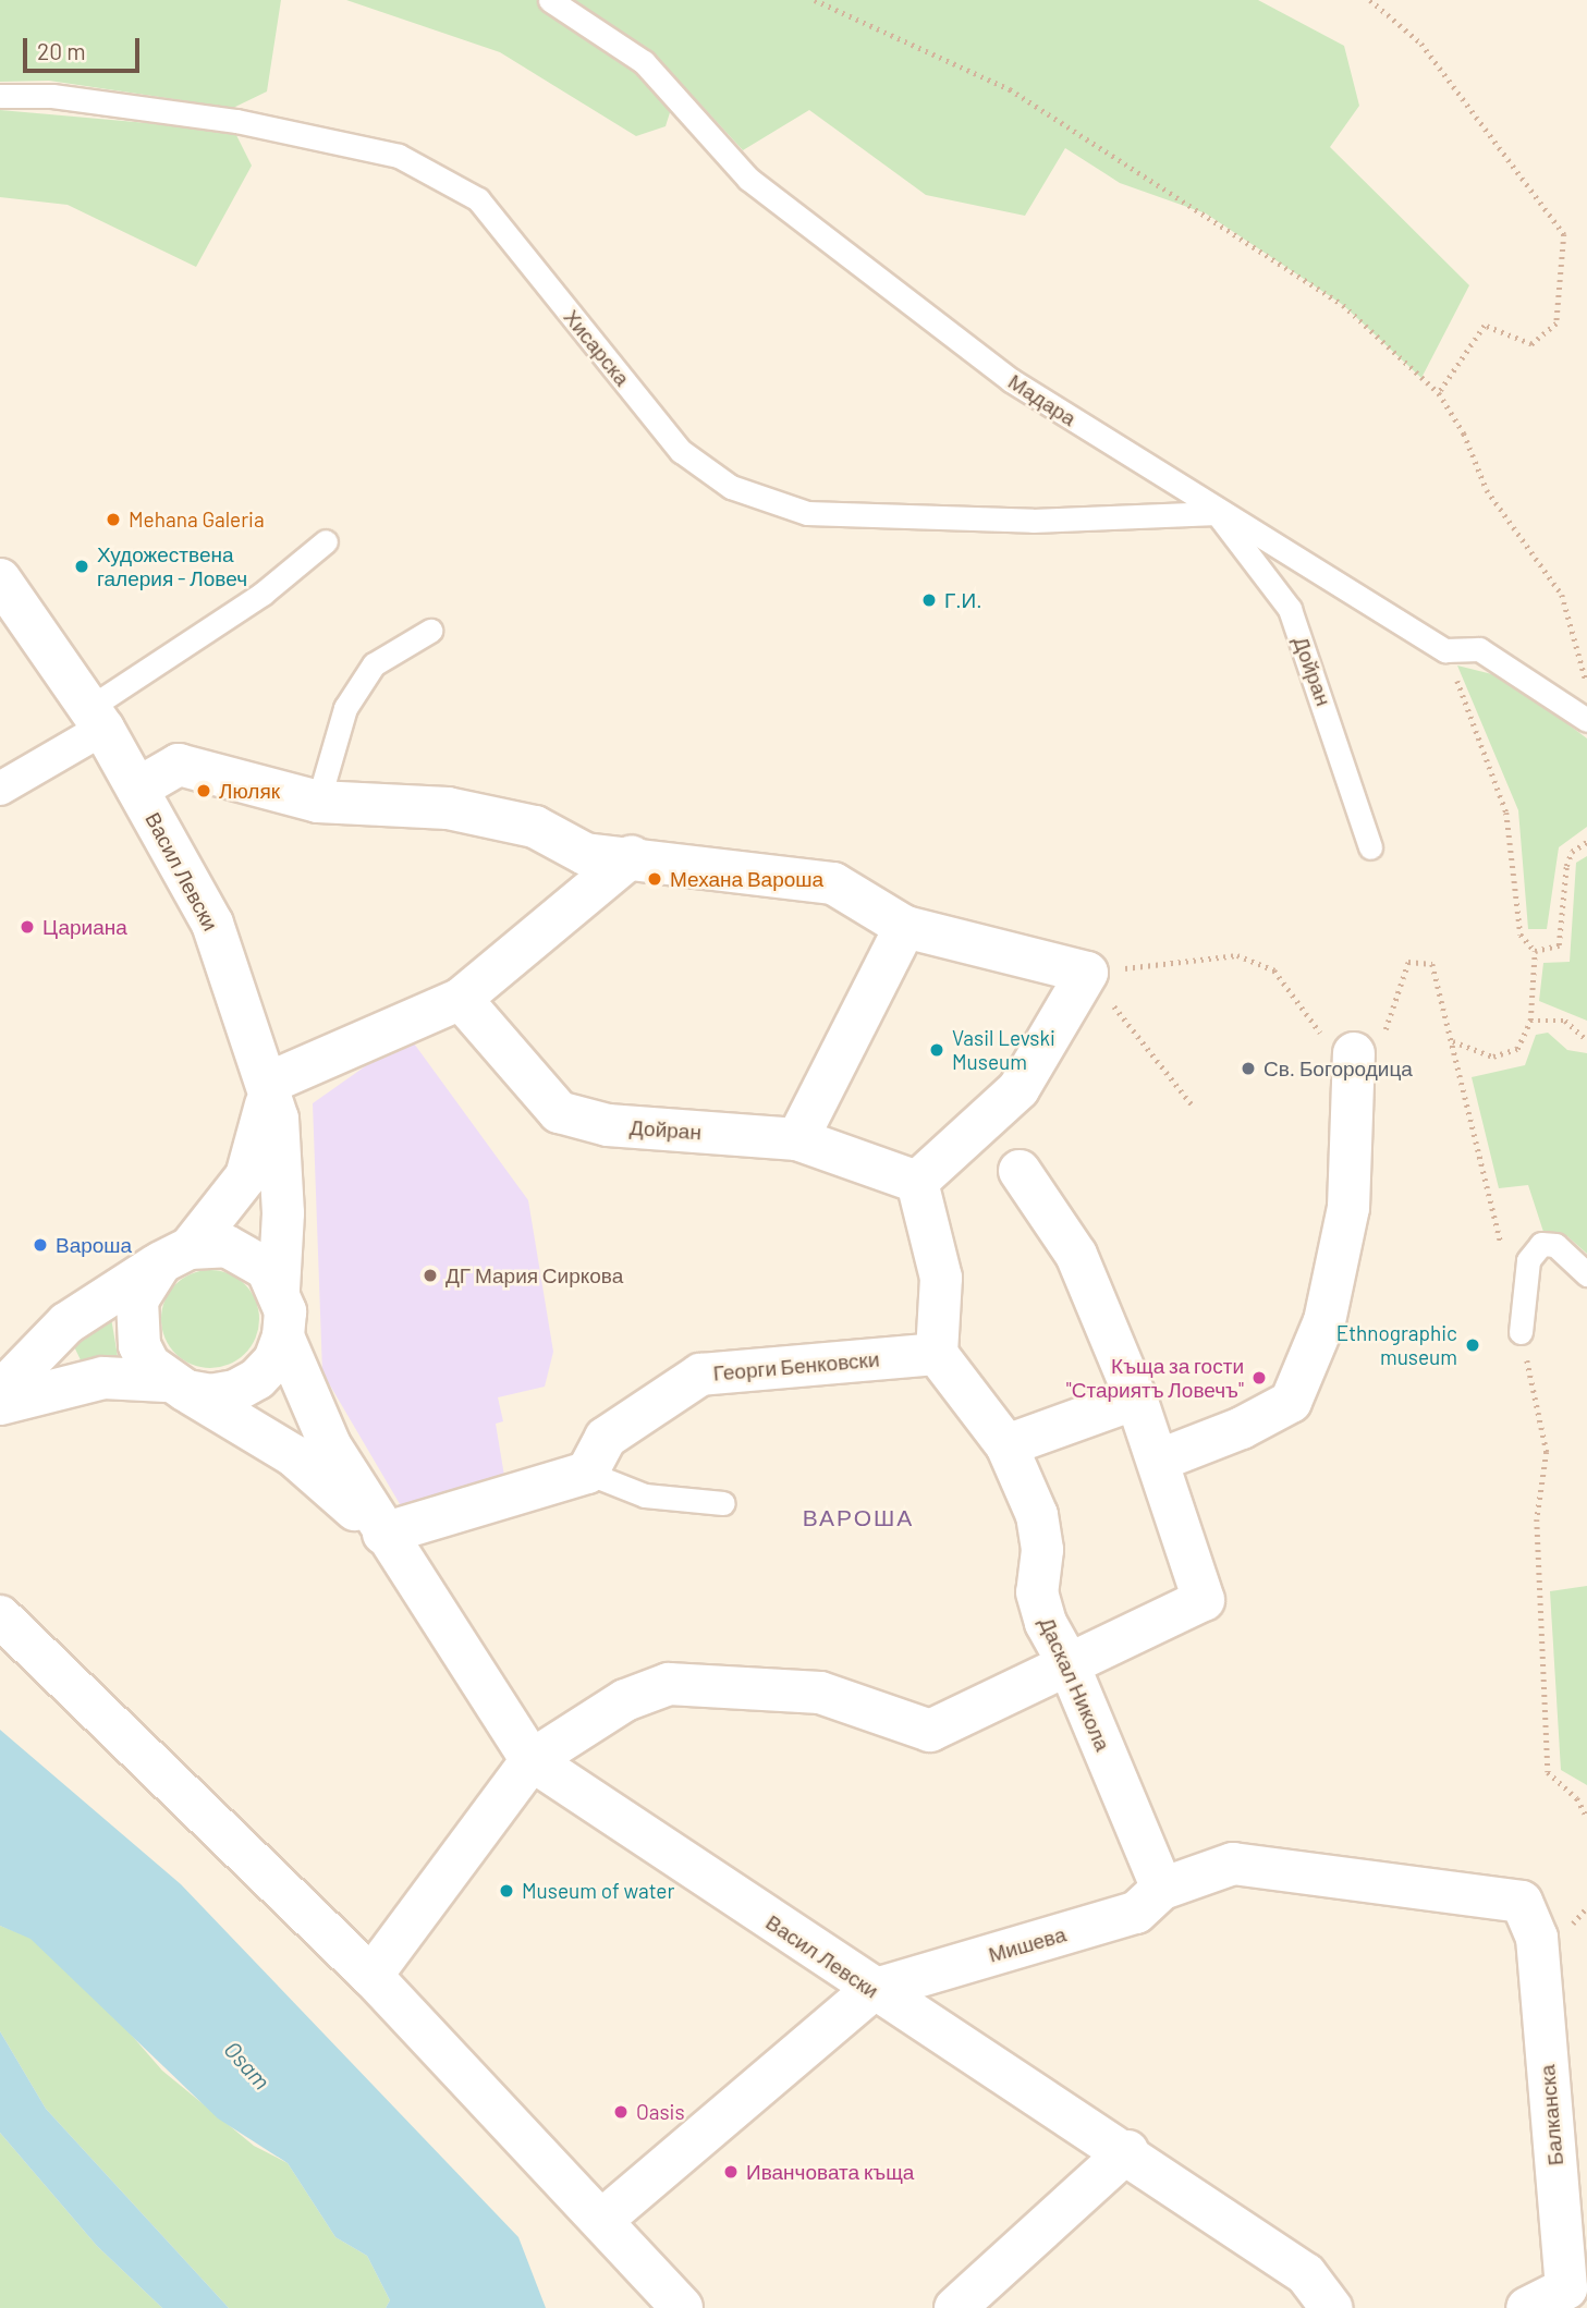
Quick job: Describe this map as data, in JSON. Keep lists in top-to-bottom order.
{
  "streets": {
    "street": [
      "Дойран",
      "Васил Левски",
      "Георги Бенковски",
      "Даскал Никола",
      "Мишева",
      "Балканска"
    ],
    "lane": ["Хисарска", "Мадара"]
  },
  "crossings": [
    ["Хисарска", "Мадара"],
    ["Хисарска", "Дойран"],
    ["Мадара", "Дойран"],
    ["Васил Левски", "Мишева"],
    ["Георги Бенковски", "Даскал Никола"],
    ["Даскал Никола", "Мишева"],
    ["Мишева", "Балканска"]
  ],
  "districts": ["ВАРОША"],
  "water": ["Osam"],
  "places": [
    "Mehana Galeria",
    "Художествена галерия - Ловеч",
    "Г.И.",
    "Люляк",
    "Механа Вароша",
    "Цариана",
    "Vasil Levski Museum",
    "Св. Богородица",
    "Вароша",
    "ДГ Мария Сиркова",
    "Ethnographic museum",
    "Къща за гости \"Стариятъ Ловечъ\"",
    "Museum of water",
    "Oasis",
    "Иванчовата къща"
  ],
  "scale_bar": "20 m"
}
